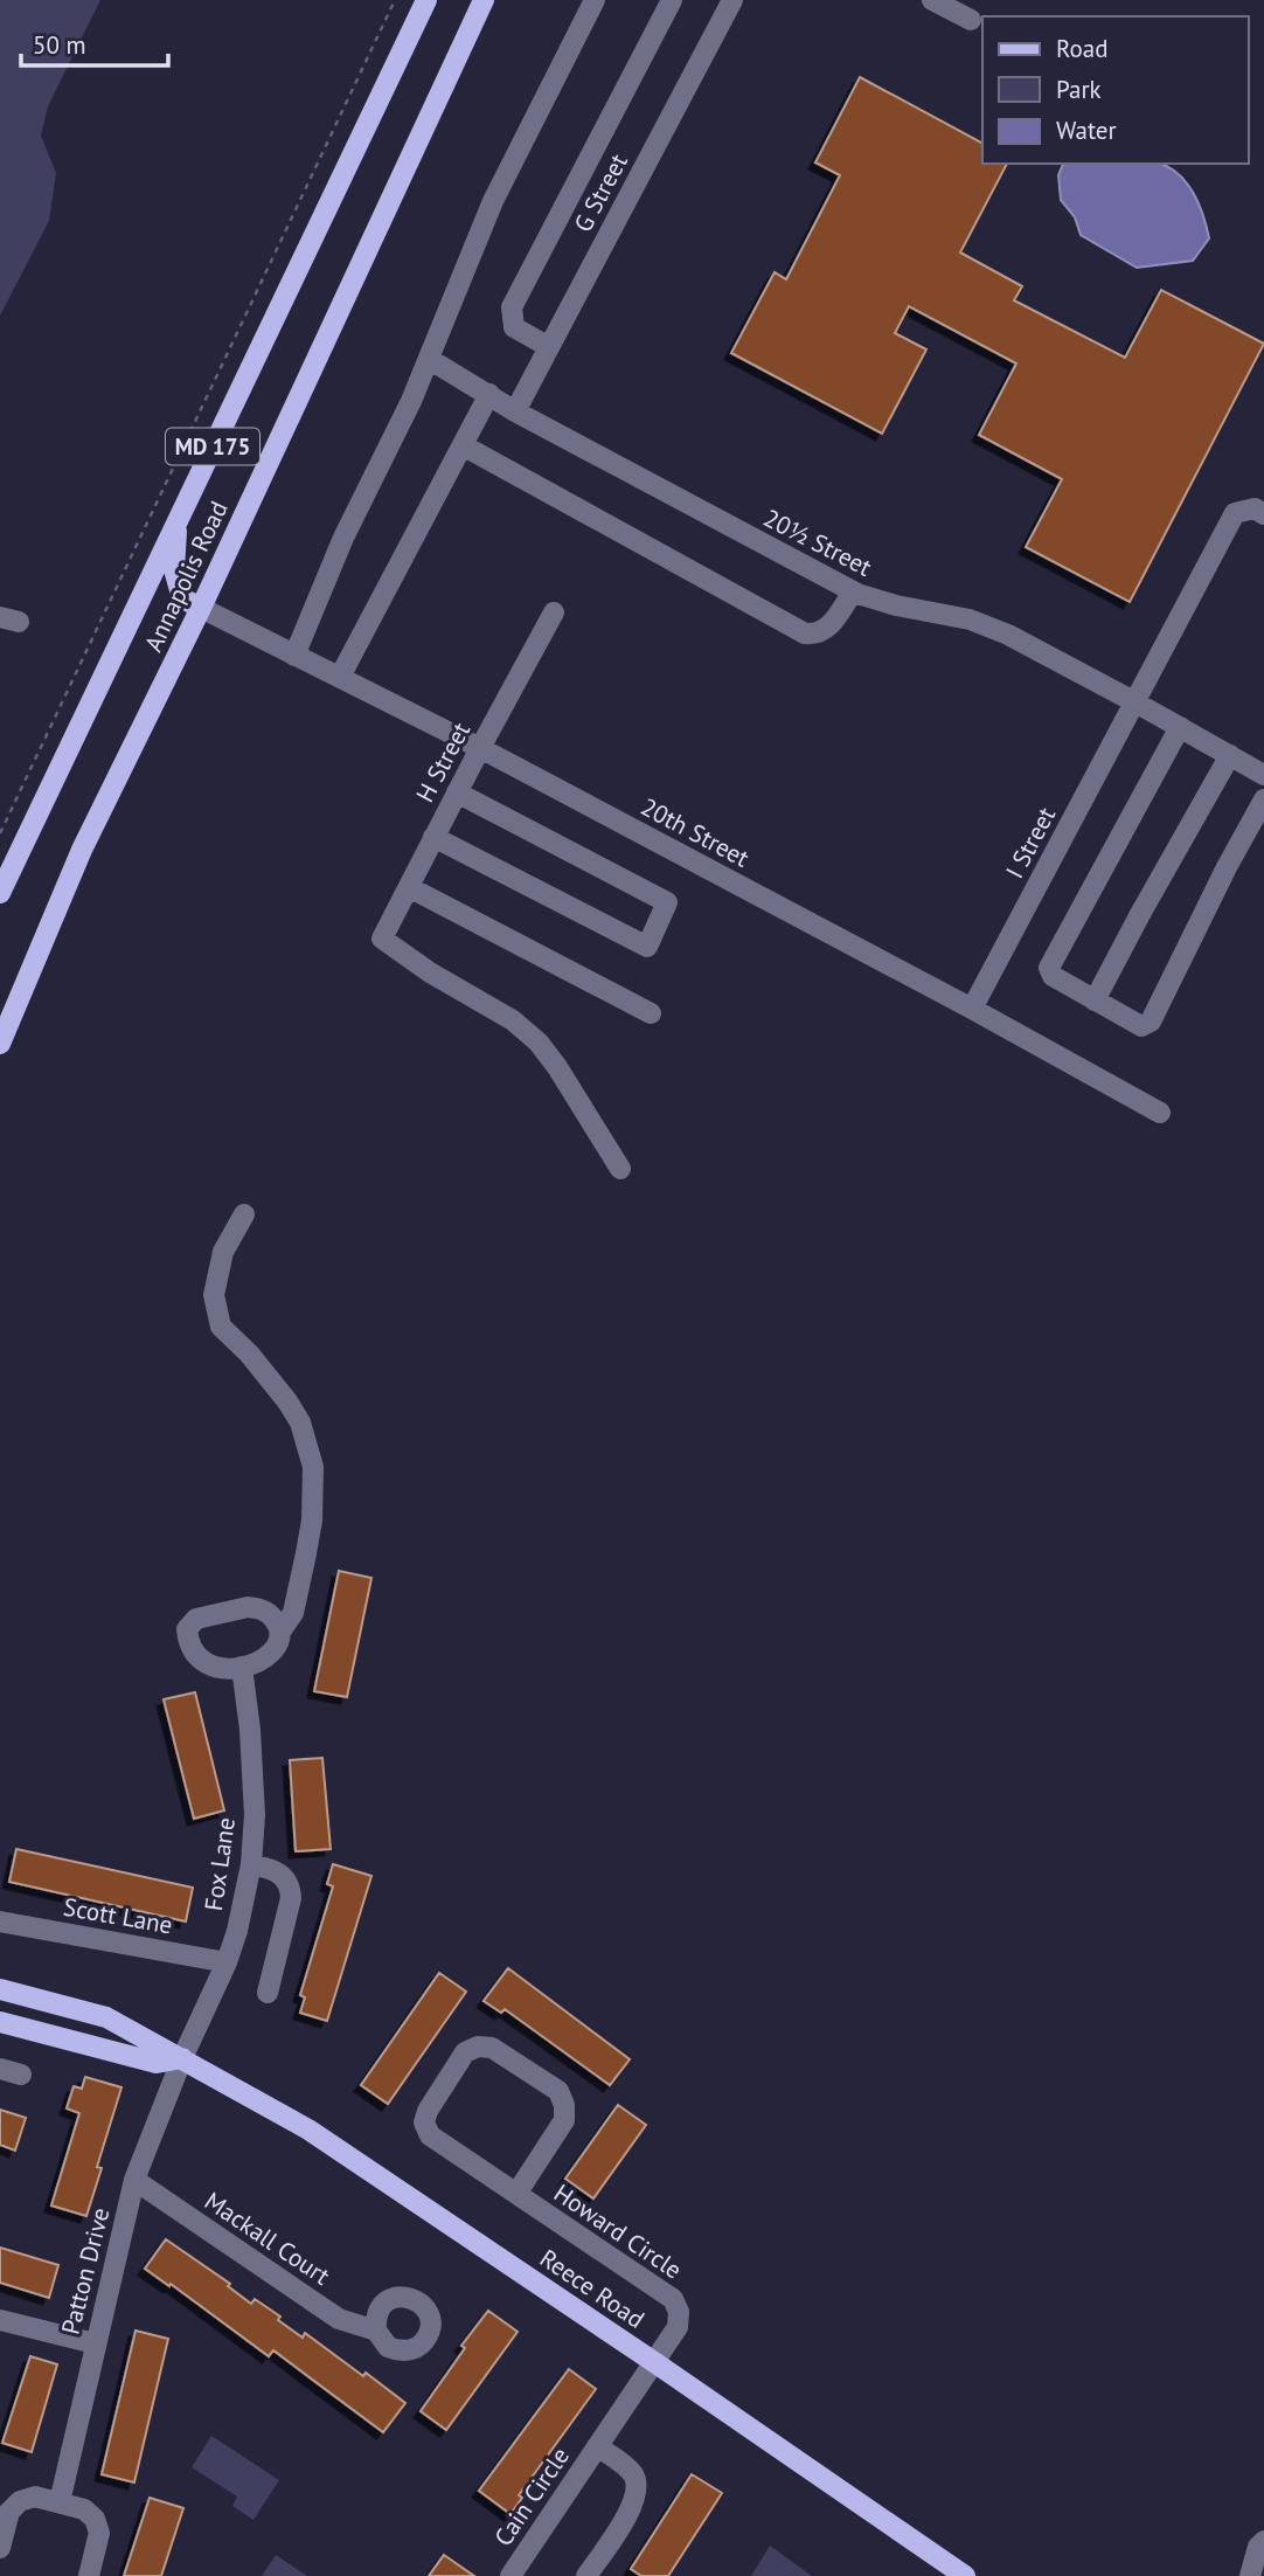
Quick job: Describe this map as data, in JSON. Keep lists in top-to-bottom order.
{
  "streets": {
    "main road": ["MD 175", "Annapolis Road", "Reece Road"],
    "street": [
      "G Street",
      "20½ Street",
      "H Street",
      "20th Street",
      "I Street",
      "Fox Lane",
      "Scott Lane",
      "Howard Circle",
      "Mackall Court",
      "Patton Drive",
      "Cain Circle"
    ]
  },
  "crossings": [
    ["G Street", "20½ Street"],
    ["20½ Street", "I Street"],
    ["Annapolis Road", "20th Street"],
    ["H Street", "20th Street"],
    ["20th Street", "I Street"],
    ["Fox Lane", "Scott Lane"],
    ["Fox Lane", "Patton Drive"],
    ["Fox Lane", "Reece Road"],
    ["Howard Circle", "Reece Road"],
    ["Howard Circle", "Cain Circle"],
    ["Mackall Court", "Patton Drive"],
    ["Patton Drive", "Reece Road"],
    ["Reece Road", "Cain Circle"]
  ],
  "legend": ["Road", "Park", "Water"],
  "scale_bar": "50 m"
}
